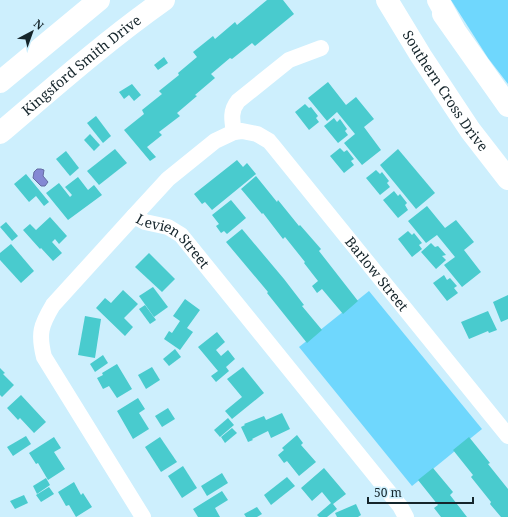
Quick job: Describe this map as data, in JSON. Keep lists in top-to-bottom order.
{
  "streets": {
    "main road": ["Kingsford Smith Drive", "Southern Cross Drive"],
    "street": ["Levien Street", "Barlow Street"]
  },
  "crossings": [
    ["Levien Street", "Barlow Street"]
  ],
  "scale_bar": "50 m",
  "north": "top right"
}
